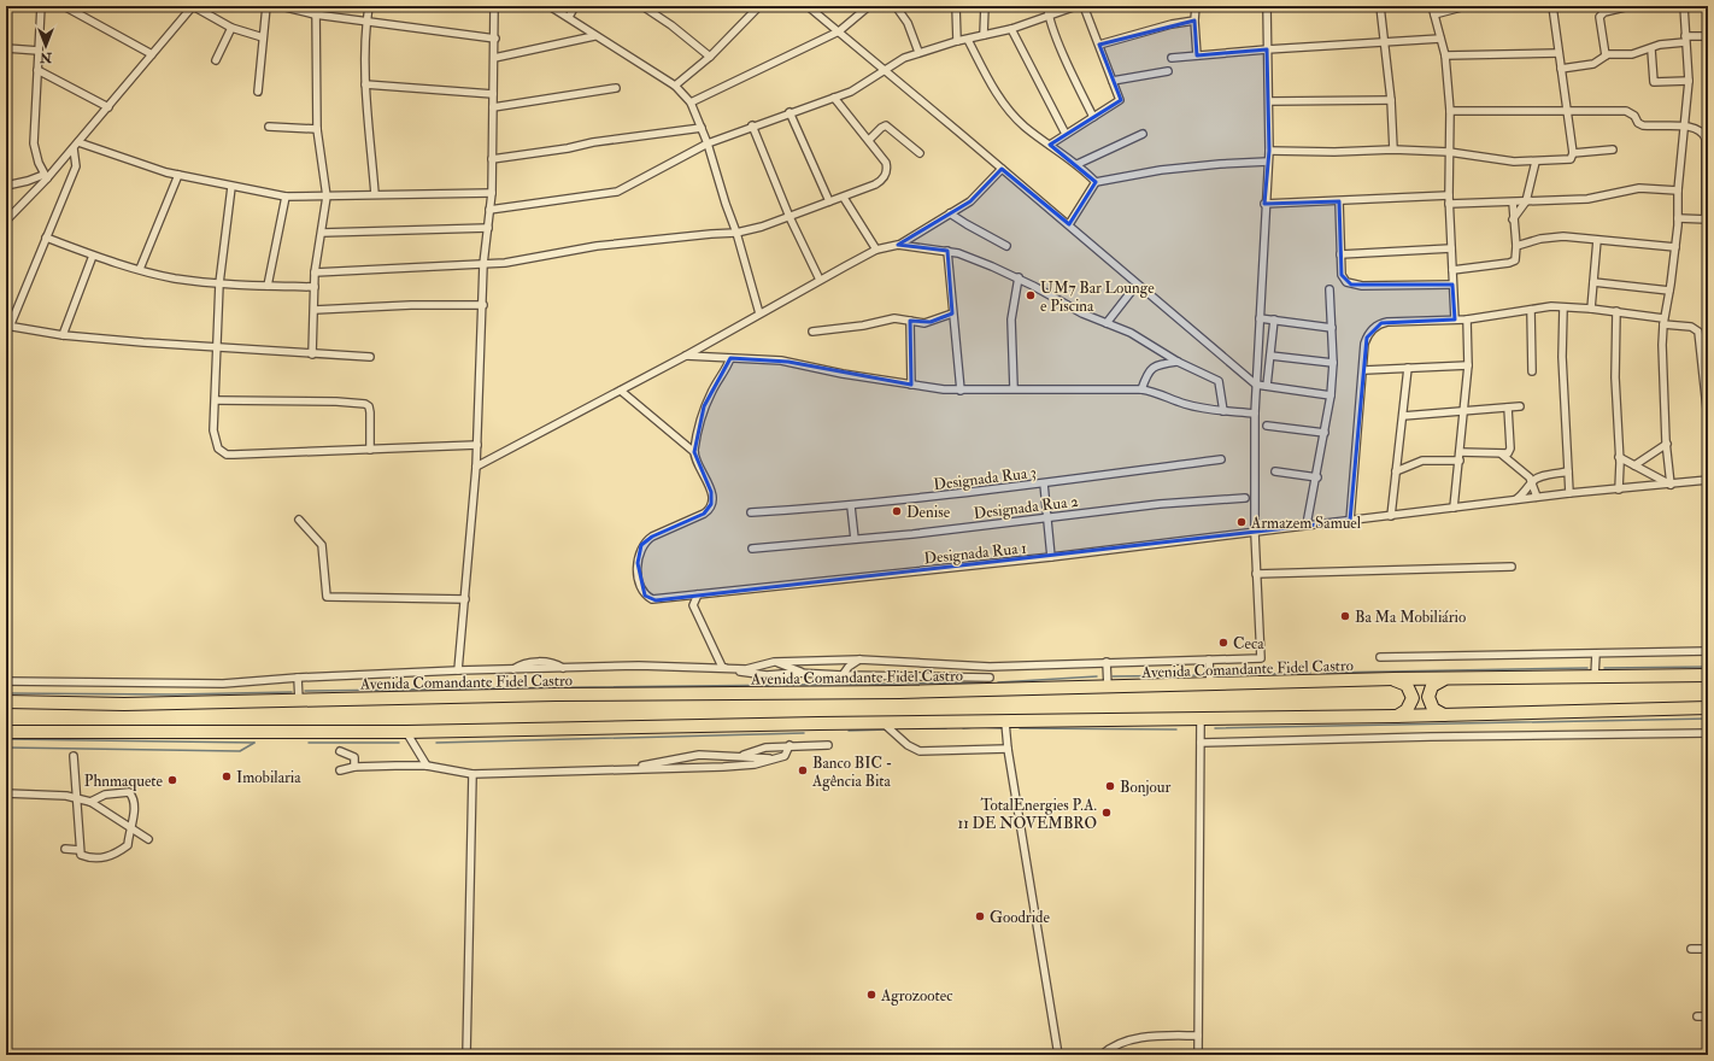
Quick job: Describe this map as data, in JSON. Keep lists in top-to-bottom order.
{
  "streets": {
    "highway": ["Avenida Comandante Fidel Castro"],
    "street": ["Designada Rua 3", "Designada Rua 2", "Designada Rua 1"]
  },
  "places": [
    "UM7 Bar Lounge e Piscina",
    "Denise",
    "Armazem Samuel",
    "Ba Ma Mobiliário",
    "Ceca",
    "Banco BIC - Agência Bita",
    "Imobilaria",
    "Phnmaquete",
    "Bonjour",
    "TotalEnergies P.A. 11 DE NOVEMBRO",
    "Goodride",
    "Agrozootec"
  ],
  "north": "bottom"
}
